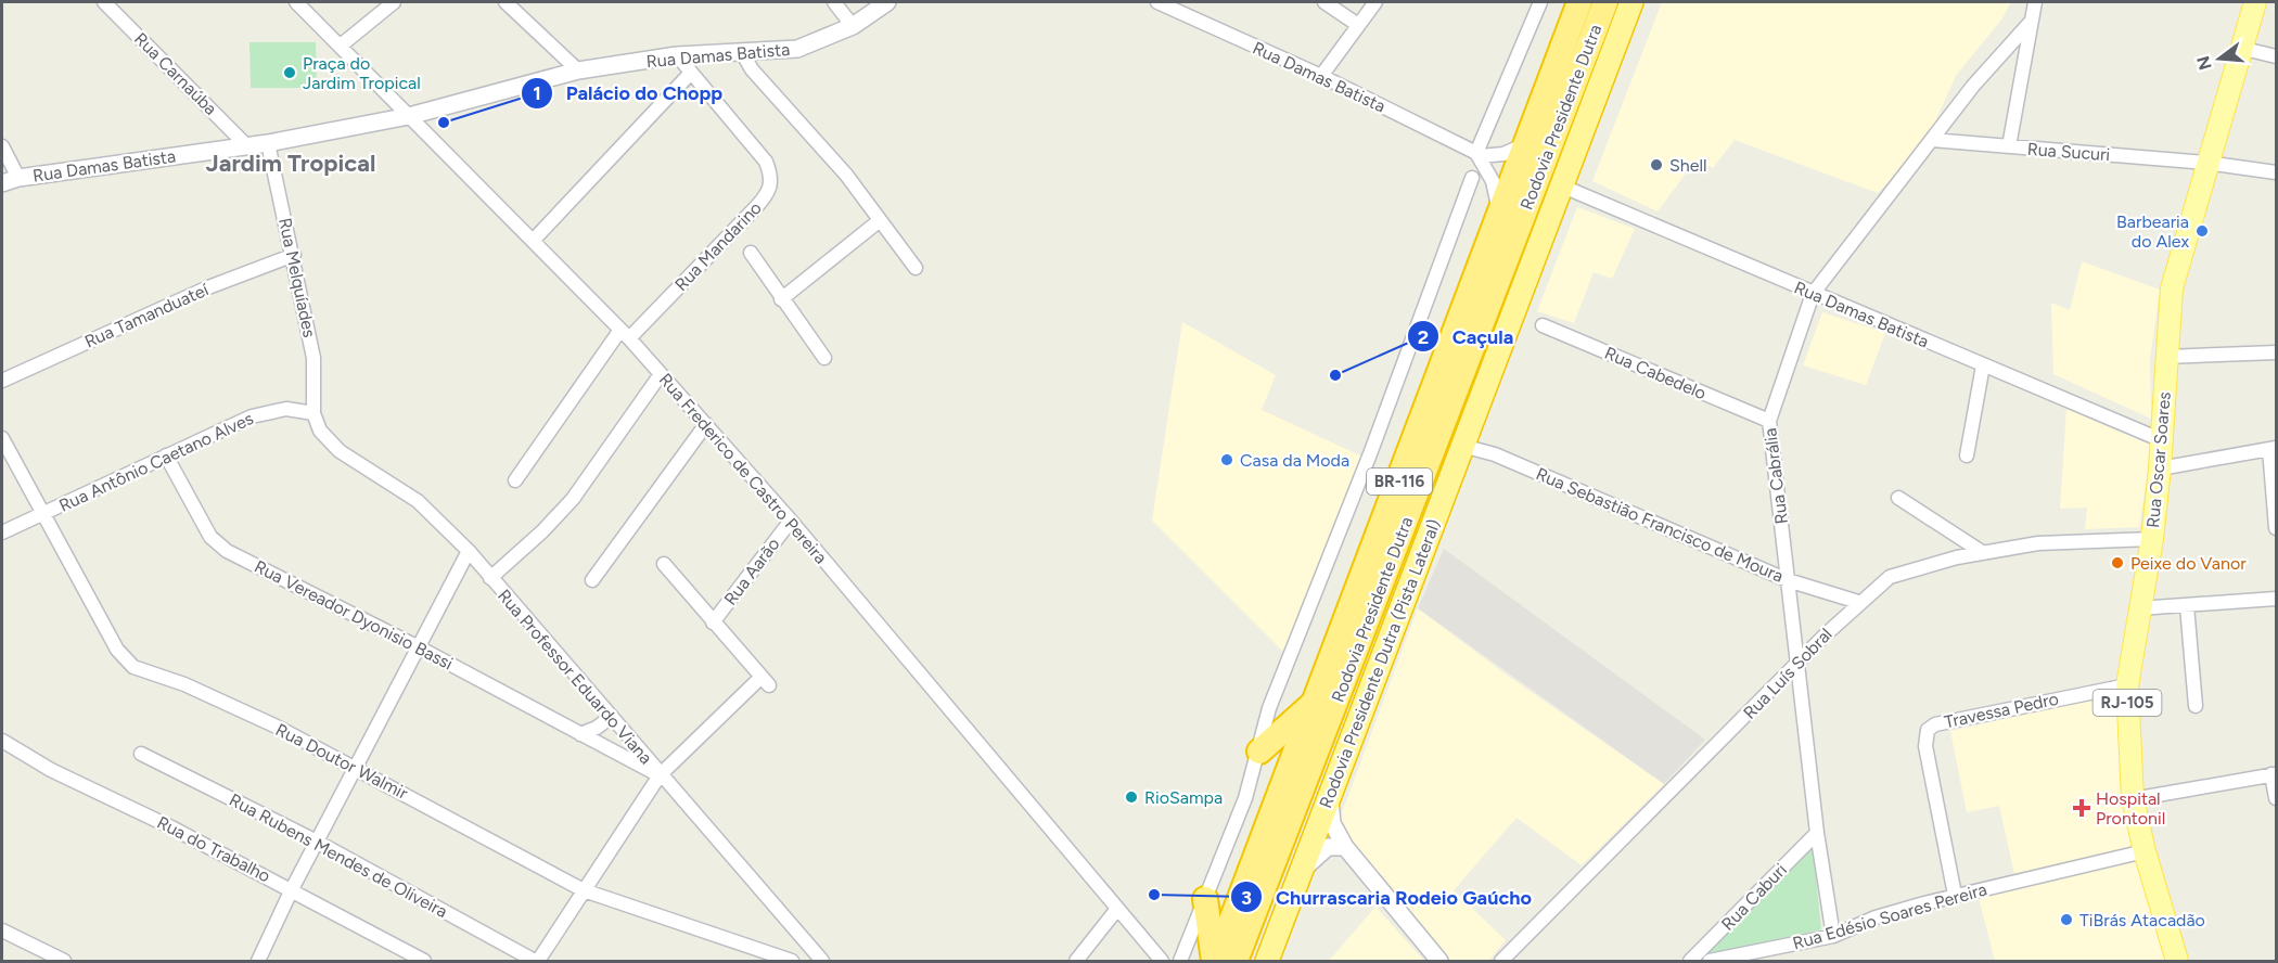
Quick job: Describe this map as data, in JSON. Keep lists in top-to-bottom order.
{
  "streets": {
    "highway": ["Rodovia Presidente Dutra", "BR-116", "Rodovia Presidente Dutra (Pista Lateral)"],
    "main road": ["Rua Oscar Soares", "RJ-105"],
    "street": [
      "Rua Damas Batista",
      "Rua Carnaúba",
      "Rua Sucuri",
      "Rua Mandarino",
      "Rua Melquíades",
      "Rua Tamanduateí",
      "Rua Cabedelo",
      "Rua Antônio Caetano Alves",
      "Rua Frederico de Castro Pereira",
      "Rua Cabrália",
      "Rua Sebastião Francisco de Moura",
      "Rua Aarão",
      "Rua Vereador Dyonisio Bassi",
      "Rua Luís Sobral",
      "Rua Professor Eduardo Viana",
      "Travessa Pedro",
      "Rua Doutor Walmir",
      "Rua do Trabalho",
      "Rua Rubens Mendes de Oliveira",
      "Rua Caburi",
      "Rua Edésio Soares Pereira"
    ]
  },
  "crossings": [
    ["Rua Damas Batista", "Rua Carnaúba"],
    ["Rua Damas Batista", "Rua Mandarino"],
    ["Rua Damas Batista", "Rua Melquíades"],
    ["Rua Damas Batista", "Rua Oscar Soares"],
    ["Rua Damas Batista", "Rua Frederico de Castro Pereira"],
    ["Rua Damas Batista", "Rua Cabrália"],
    ["Rua Damas Batista", "Rodovia Presidente Dutra (Pista Lateral)"],
    ["Rua Sucuri", "Rua Oscar Soares"],
    ["Rua Sucuri", "Rua Cabrália"],
    ["Rua Mandarino", "Rua Frederico de Castro Pereira"],
    ["Rua Melquíades", "Rua Tamanduateí"],
    ["Rua Melquíades", "Rua Antônio Caetano Alves"],
    ["Rua Melquíades", "Rua Professor Eduardo Viana"],
    ["Rua Cabedelo", "Rua Cabrália"],
    ["Rua Oscar Soares", "Rua Luís Sobral"],
    ["Rua Oscar Soares", "Travessa Pedro"],
    ["Rua Oscar Soares", "Rua Edésio Soares Pereira"],
    ["Rua Antônio Caetano Alves", "Rua Vereador Dyonisio Bassi"],
    ["Rua Antônio Caetano Alves", "Rua Professor Eduardo Viana"],
    ["Rua Antônio Caetano Alves", "Rua Doutor Walmir"],
    ["Rua Frederico de Castro Pereira", "Rua Aarão"],
    ["Rua Cabrália", "Rua Sebastião Francisco de Moura"],
    ["Rua Cabrália", "Rua Luís Sobral"],
    ["Rua Cabrália", "Rua Caburi"],
    ["Rua Cabrália", "Rua Edésio Soares Pereira"],
    ["Rua Sebastião Francisco de Moura", "Rodovia Presidente Dutra (Pista Lateral)"],
    ["Rua Sebastião Francisco de Moura", "Rua Luís Sobral"],
    ["Rua Vereador Dyonisio Bassi", "Rua Professor Eduardo Viana"],
    ["Travessa Pedro", "Rua Edésio Soares Pereira"]
  ],
  "districts": ["Jardim Tropical"],
  "places": {
    "other": [
      "Praça do Jardim Tropical",
      "Palácio do Chopp",
      "Shell",
      "Barbearia do Alex",
      "Caçula",
      "Casa da Moda",
      "Peixe do Vanor",
      "RioSampa",
      "Churrascaria Rodeio Gaúcho",
      "TiBrás Atacadão"
    ],
    "health": ["Hospital Prontonil"]
  },
  "north": "left"
}
